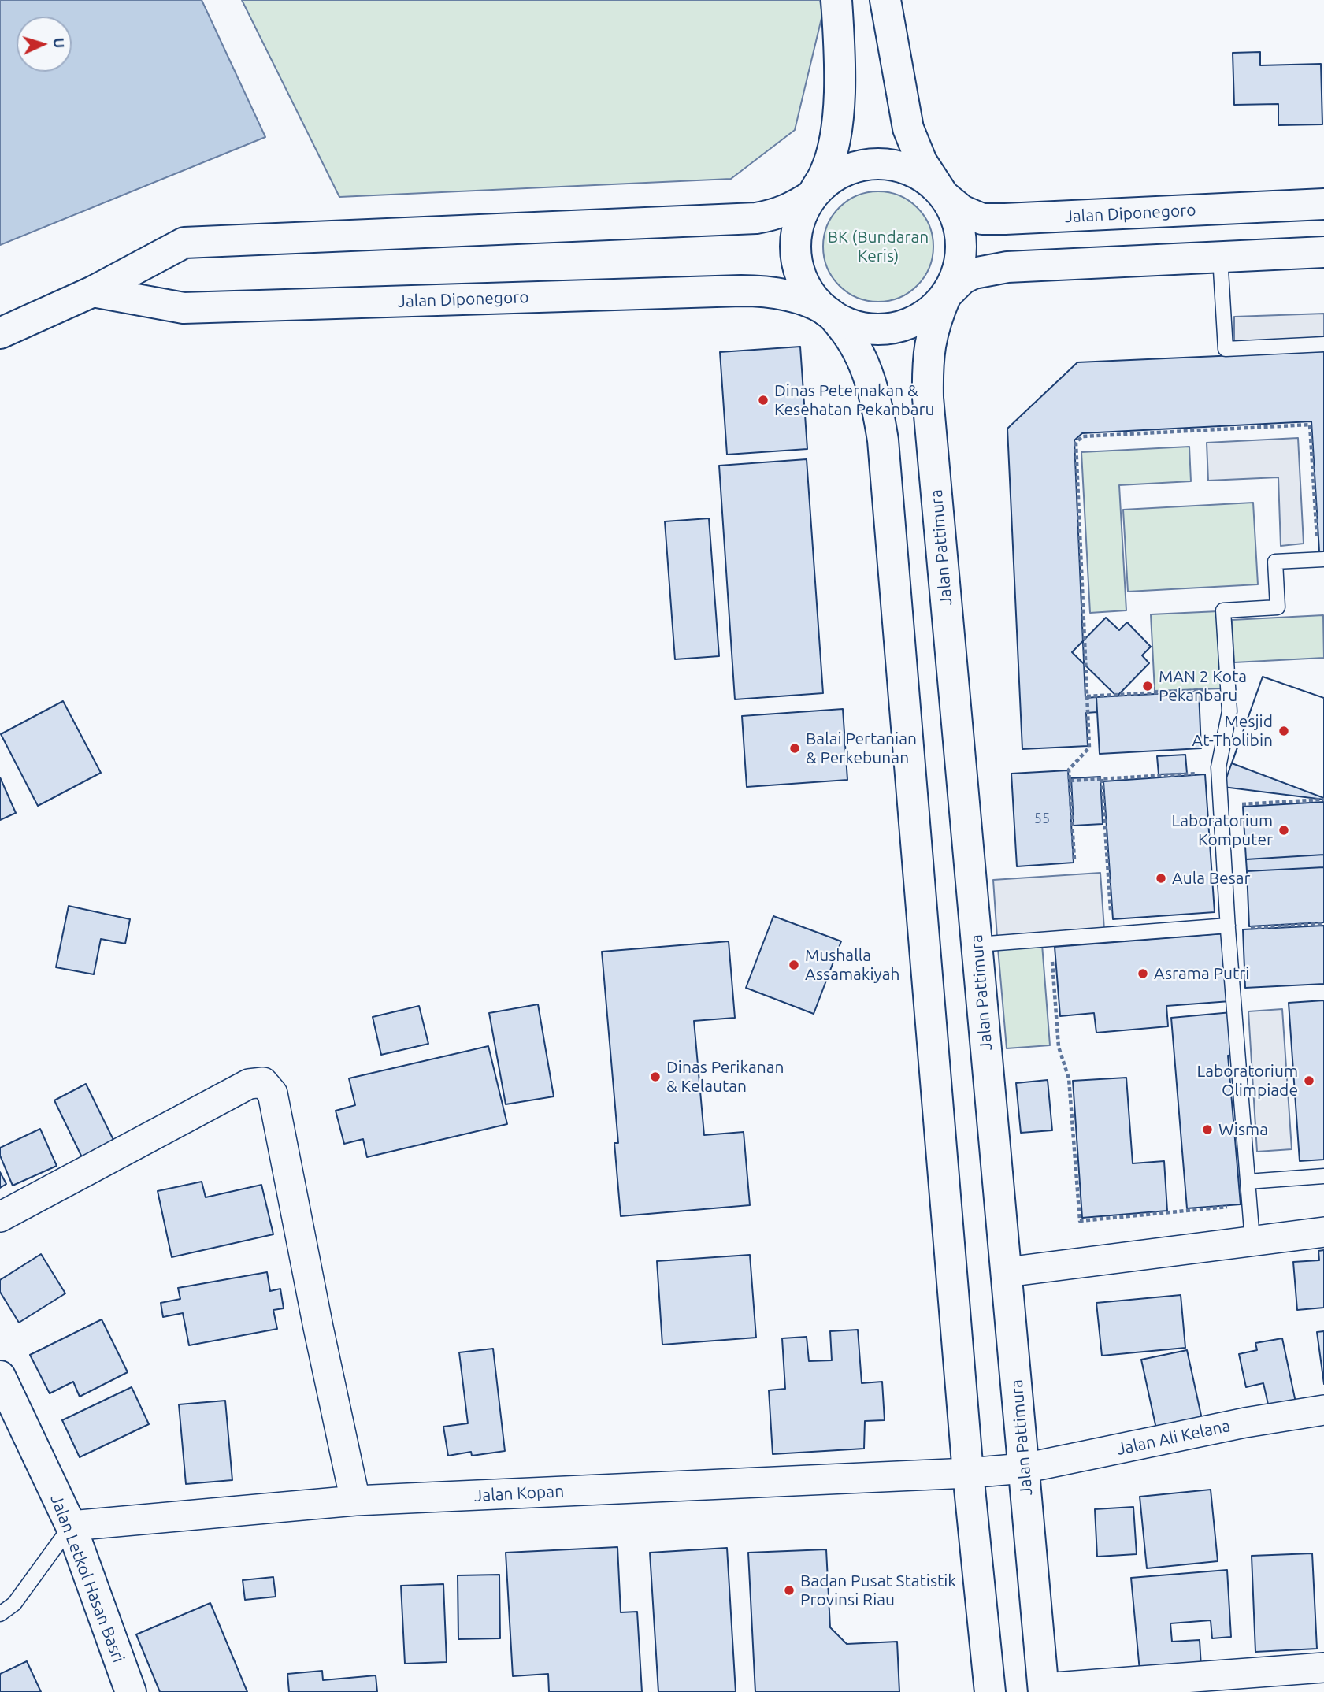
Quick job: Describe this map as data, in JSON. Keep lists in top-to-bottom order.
{
  "streets": {
    "main road": ["Jalan Diponegoro", "Jalan Pattimura", "Jalan Letkol Hasan Basri"],
    "street": ["Jalan Ali Kelana", "Jalan Kopan"]
  },
  "crossings": [
    ["Jalan Diponegoro", "Jalan Pattimura"],
    ["Jalan Pattimura", "Jalan Ali Kelana"],
    ["Jalan Ali Kelana", "Jalan Kopan"],
    ["Jalan Kopan", "Jalan Letkol Hasan Basri"]
  ],
  "parks": ["BK (Bundaran Keris)"],
  "places": [
    "Dinas Peternakan & Kesehatan Pekanbaru",
    "MAN 2 Kota Pekanbaru",
    "Mesjid At-Tholibin",
    "Balai Pertanian & Perkebunan",
    "Laboratorium Komputer",
    "Aula Besar",
    "Mushalla Assamakiyah",
    "Asrama Putri",
    "Dinas Perikanan & Kelautan",
    "Laboratorium Olimpiade",
    "Wisma",
    "Badan Pusat Statistik Provinsi Riau"
  ],
  "house_numbers": ["55"],
  "north": "right"
}
